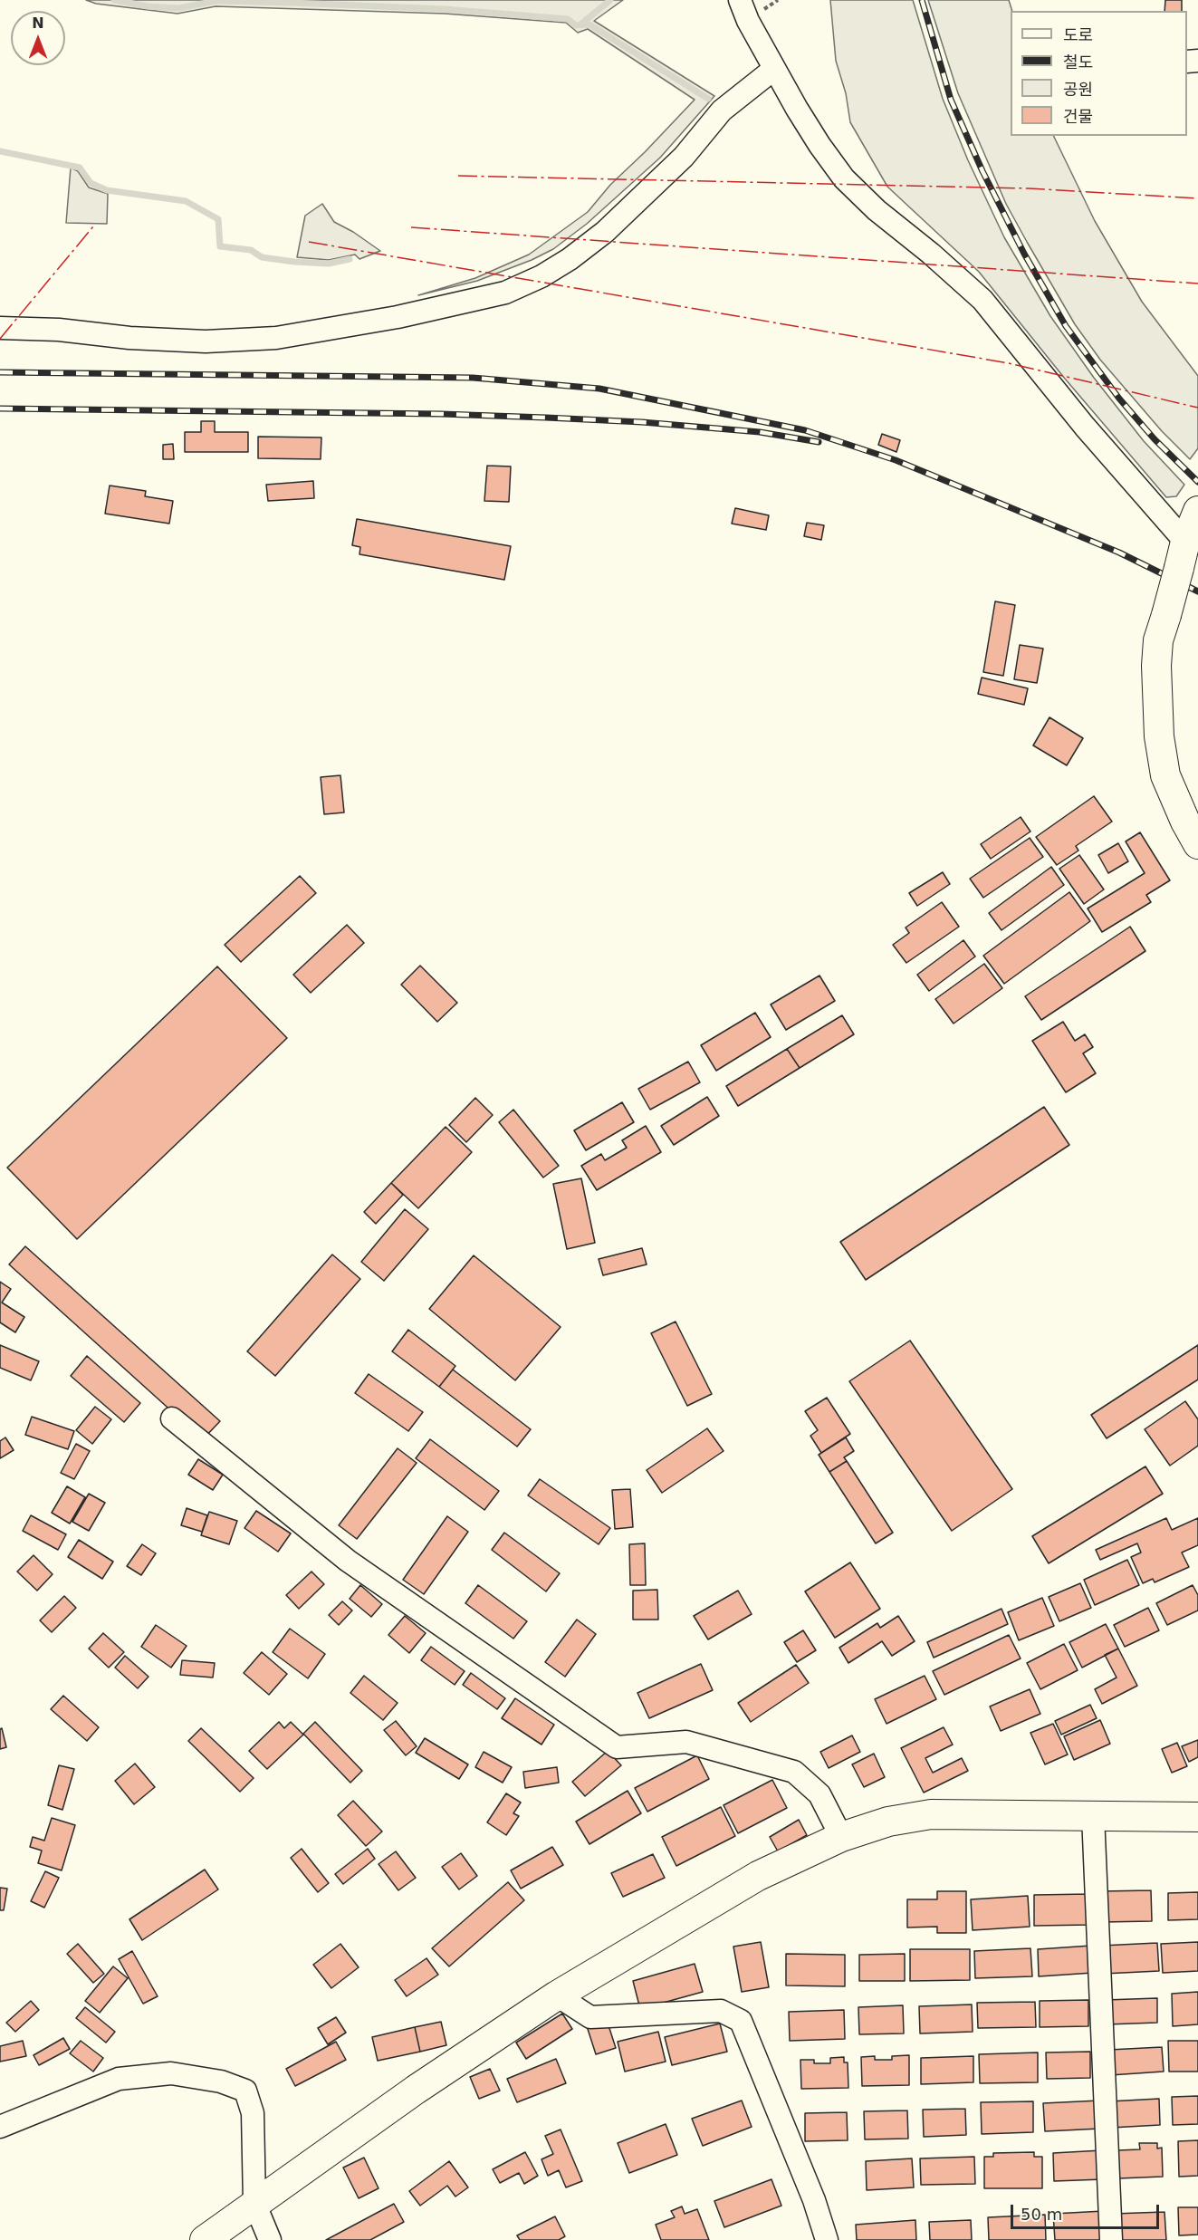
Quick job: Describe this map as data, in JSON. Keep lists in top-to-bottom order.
{
  "legend": [
    "도로",
    "철도",
    "공원",
    "건물"
  ],
  "scale_bar": "50 m",
  "north": "top"
}
